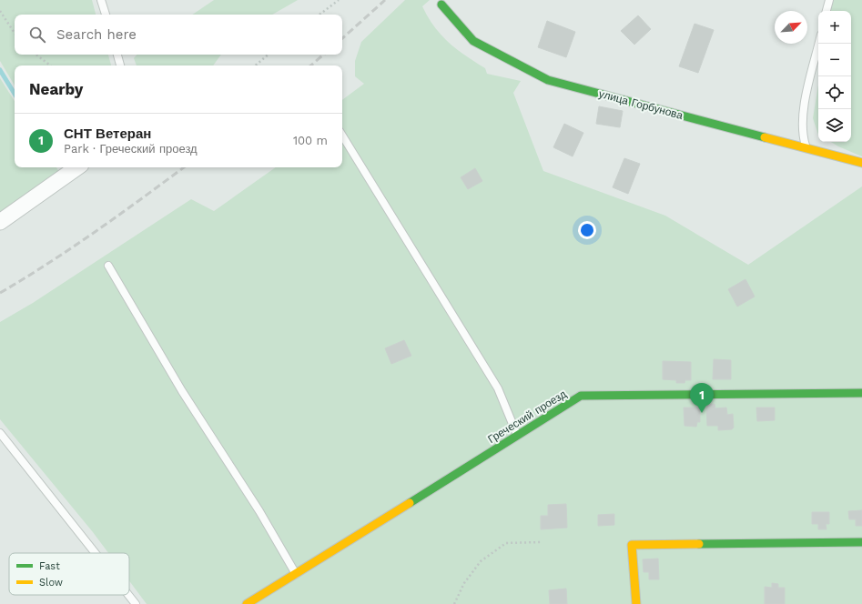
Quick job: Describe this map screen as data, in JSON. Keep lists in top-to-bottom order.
{
  "streets": {
    "street": ["улица Горбунова", "Греческий проезд"]
  },
  "legend": ["Fast", "Slow"],
  "north": "top right",
  "page": {
    "map_buttons": ["+", "−"],
    "search": "Search here",
    "heading": "Nearby",
    "list": [
      {
        "mark": "1",
        "name": "СНТ Ветеран",
        "note": "Park · Греческий проезд",
        "value": "100 m"
      }
    ],
    "pins": "1"
  }
}
